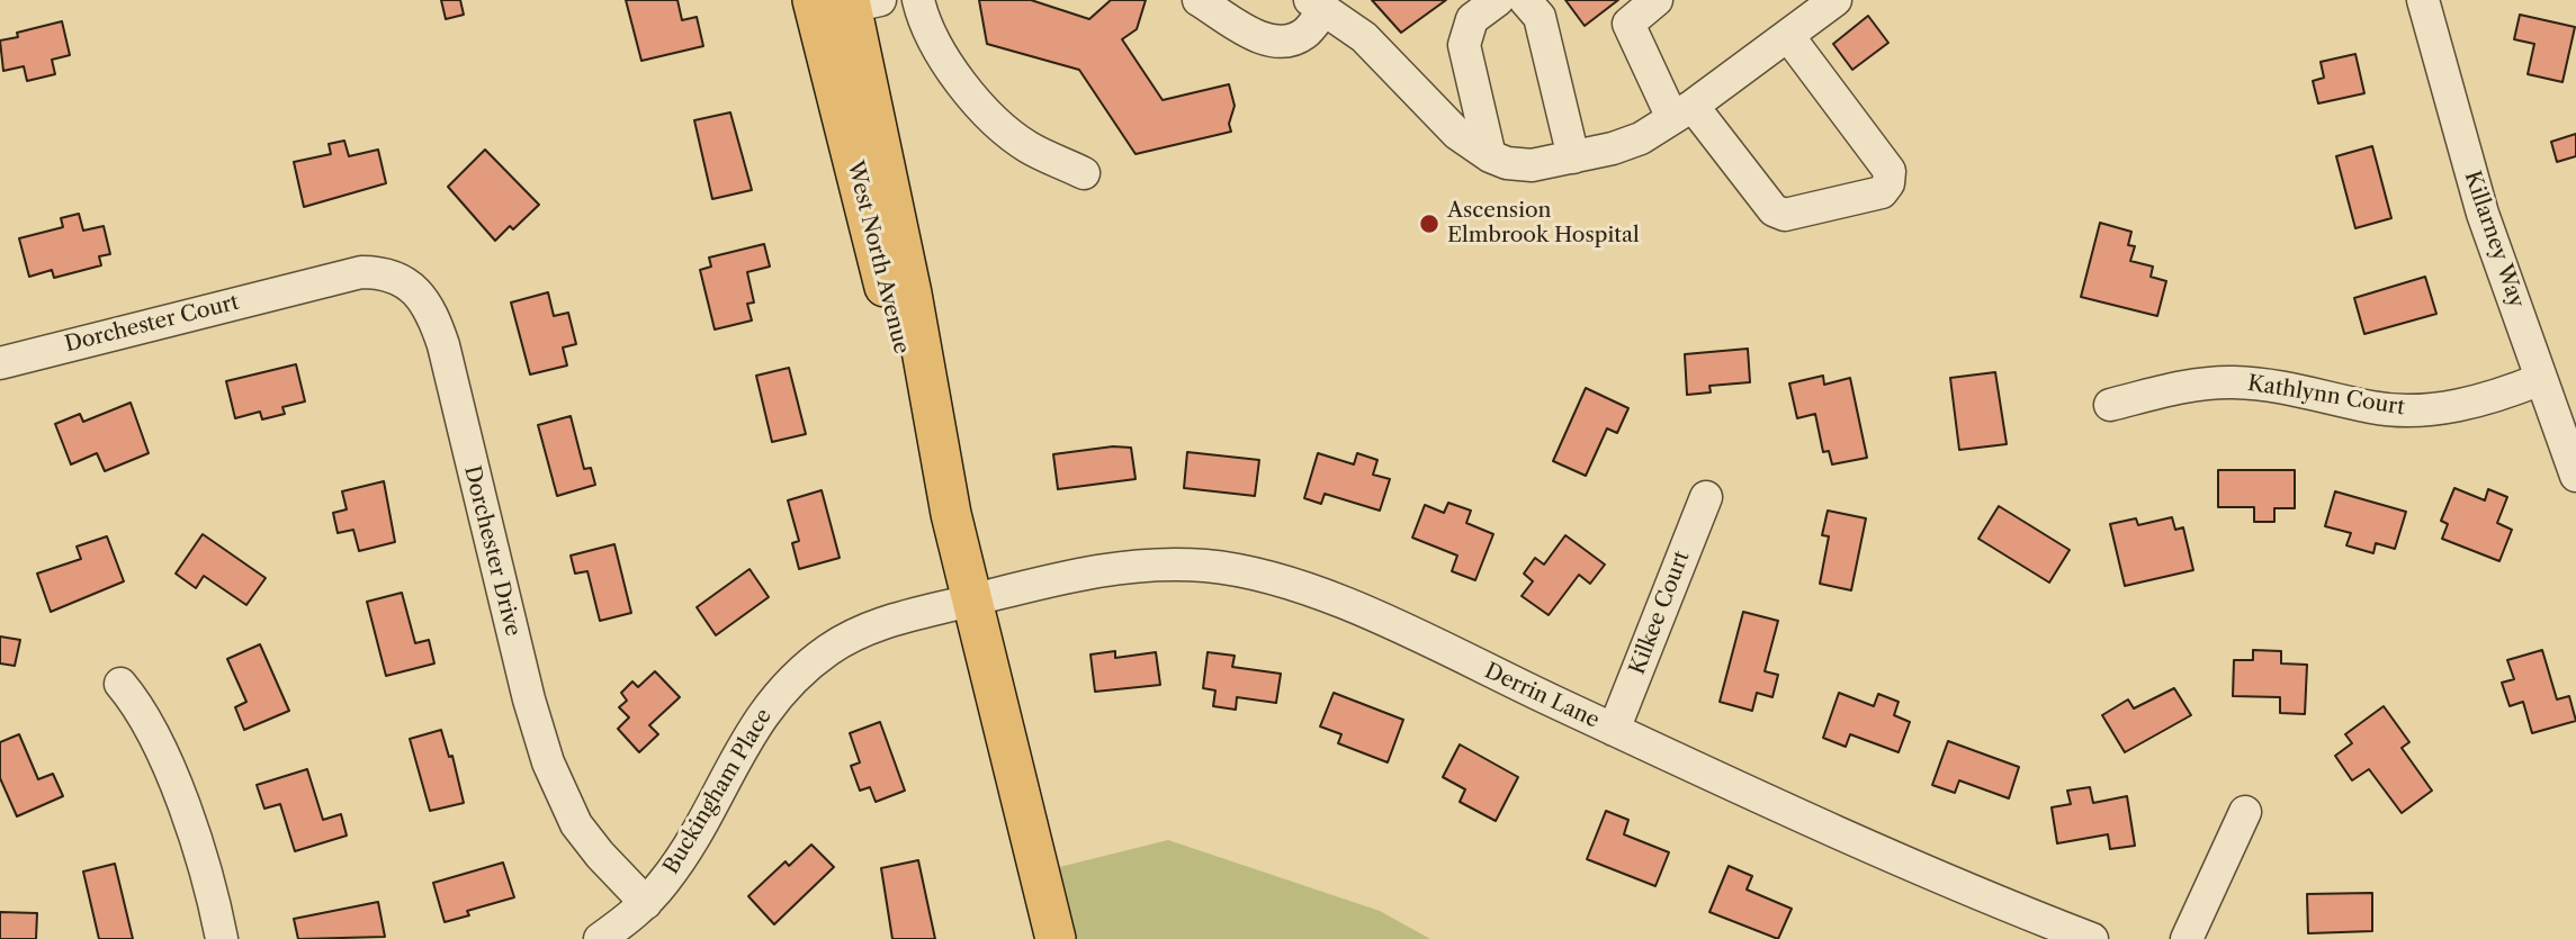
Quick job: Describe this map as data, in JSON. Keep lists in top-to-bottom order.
{
  "streets": {
    "main road": ["West North Avenue"],
    "street": [
      "Killarney Way",
      "Dorchester Court",
      "Kathlynn Court",
      "Dorchester Drive",
      "Kilkee Court",
      "Derrin Lane",
      "Buckingham Place"
    ]
  },
  "crossings": [
    ["Killarney Way", "Kathlynn Court"],
    ["West North Avenue", "Derrin Lane"],
    ["West North Avenue", "Buckingham Place"],
    ["Dorchester Court", "Dorchester Drive"],
    ["Dorchester Drive", "Buckingham Place"],
    ["Kilkee Court", "Derrin Lane"],
    ["Derrin Lane", "Buckingham Place"]
  ],
  "places": ["Ascension Elmbrook Hospital"]
}
